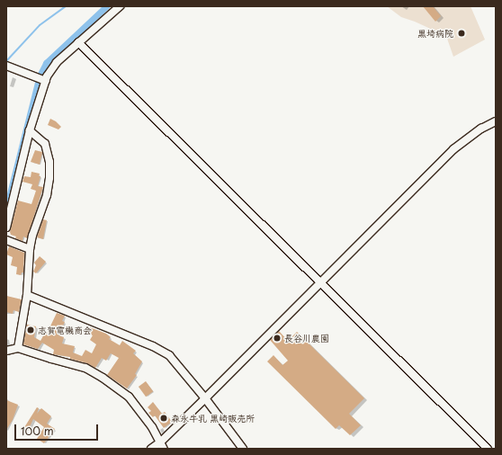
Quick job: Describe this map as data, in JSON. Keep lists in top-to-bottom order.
{
  "places": [
    "黒埼病院",
    "志賀電機商会",
    "長谷川農園",
    "森永牛乳 黒崎販売所"
  ],
  "scale_bar": "100 m"
}
